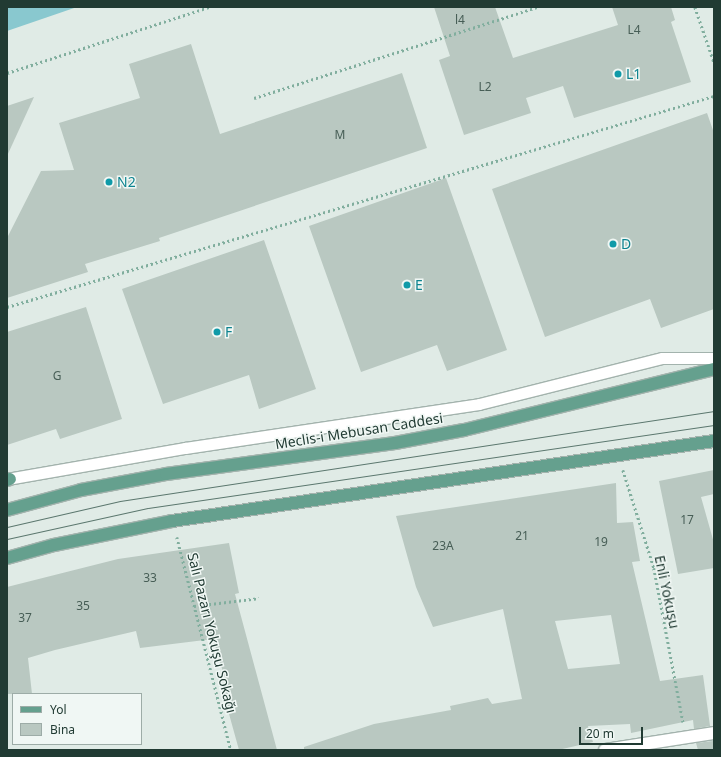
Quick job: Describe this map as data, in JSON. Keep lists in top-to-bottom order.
{
  "streets": {
    "main road": ["Meclis-i Mebusan Caddesi"],
    "path": ["Enli Yokuşu", "Salı Pazarı Yokuşu Sokağı"]
  },
  "places": [
    "L1",
    "N2",
    "D",
    "E",
    "F"
  ],
  "house_numbers": [
    "l4",
    "L4",
    "L2",
    "M",
    "G",
    "17",
    "21",
    "19",
    "23A",
    "33",
    "35",
    "37"
  ],
  "legend": ["Yol", "Bina"],
  "scale_bar": "20 m"
}
